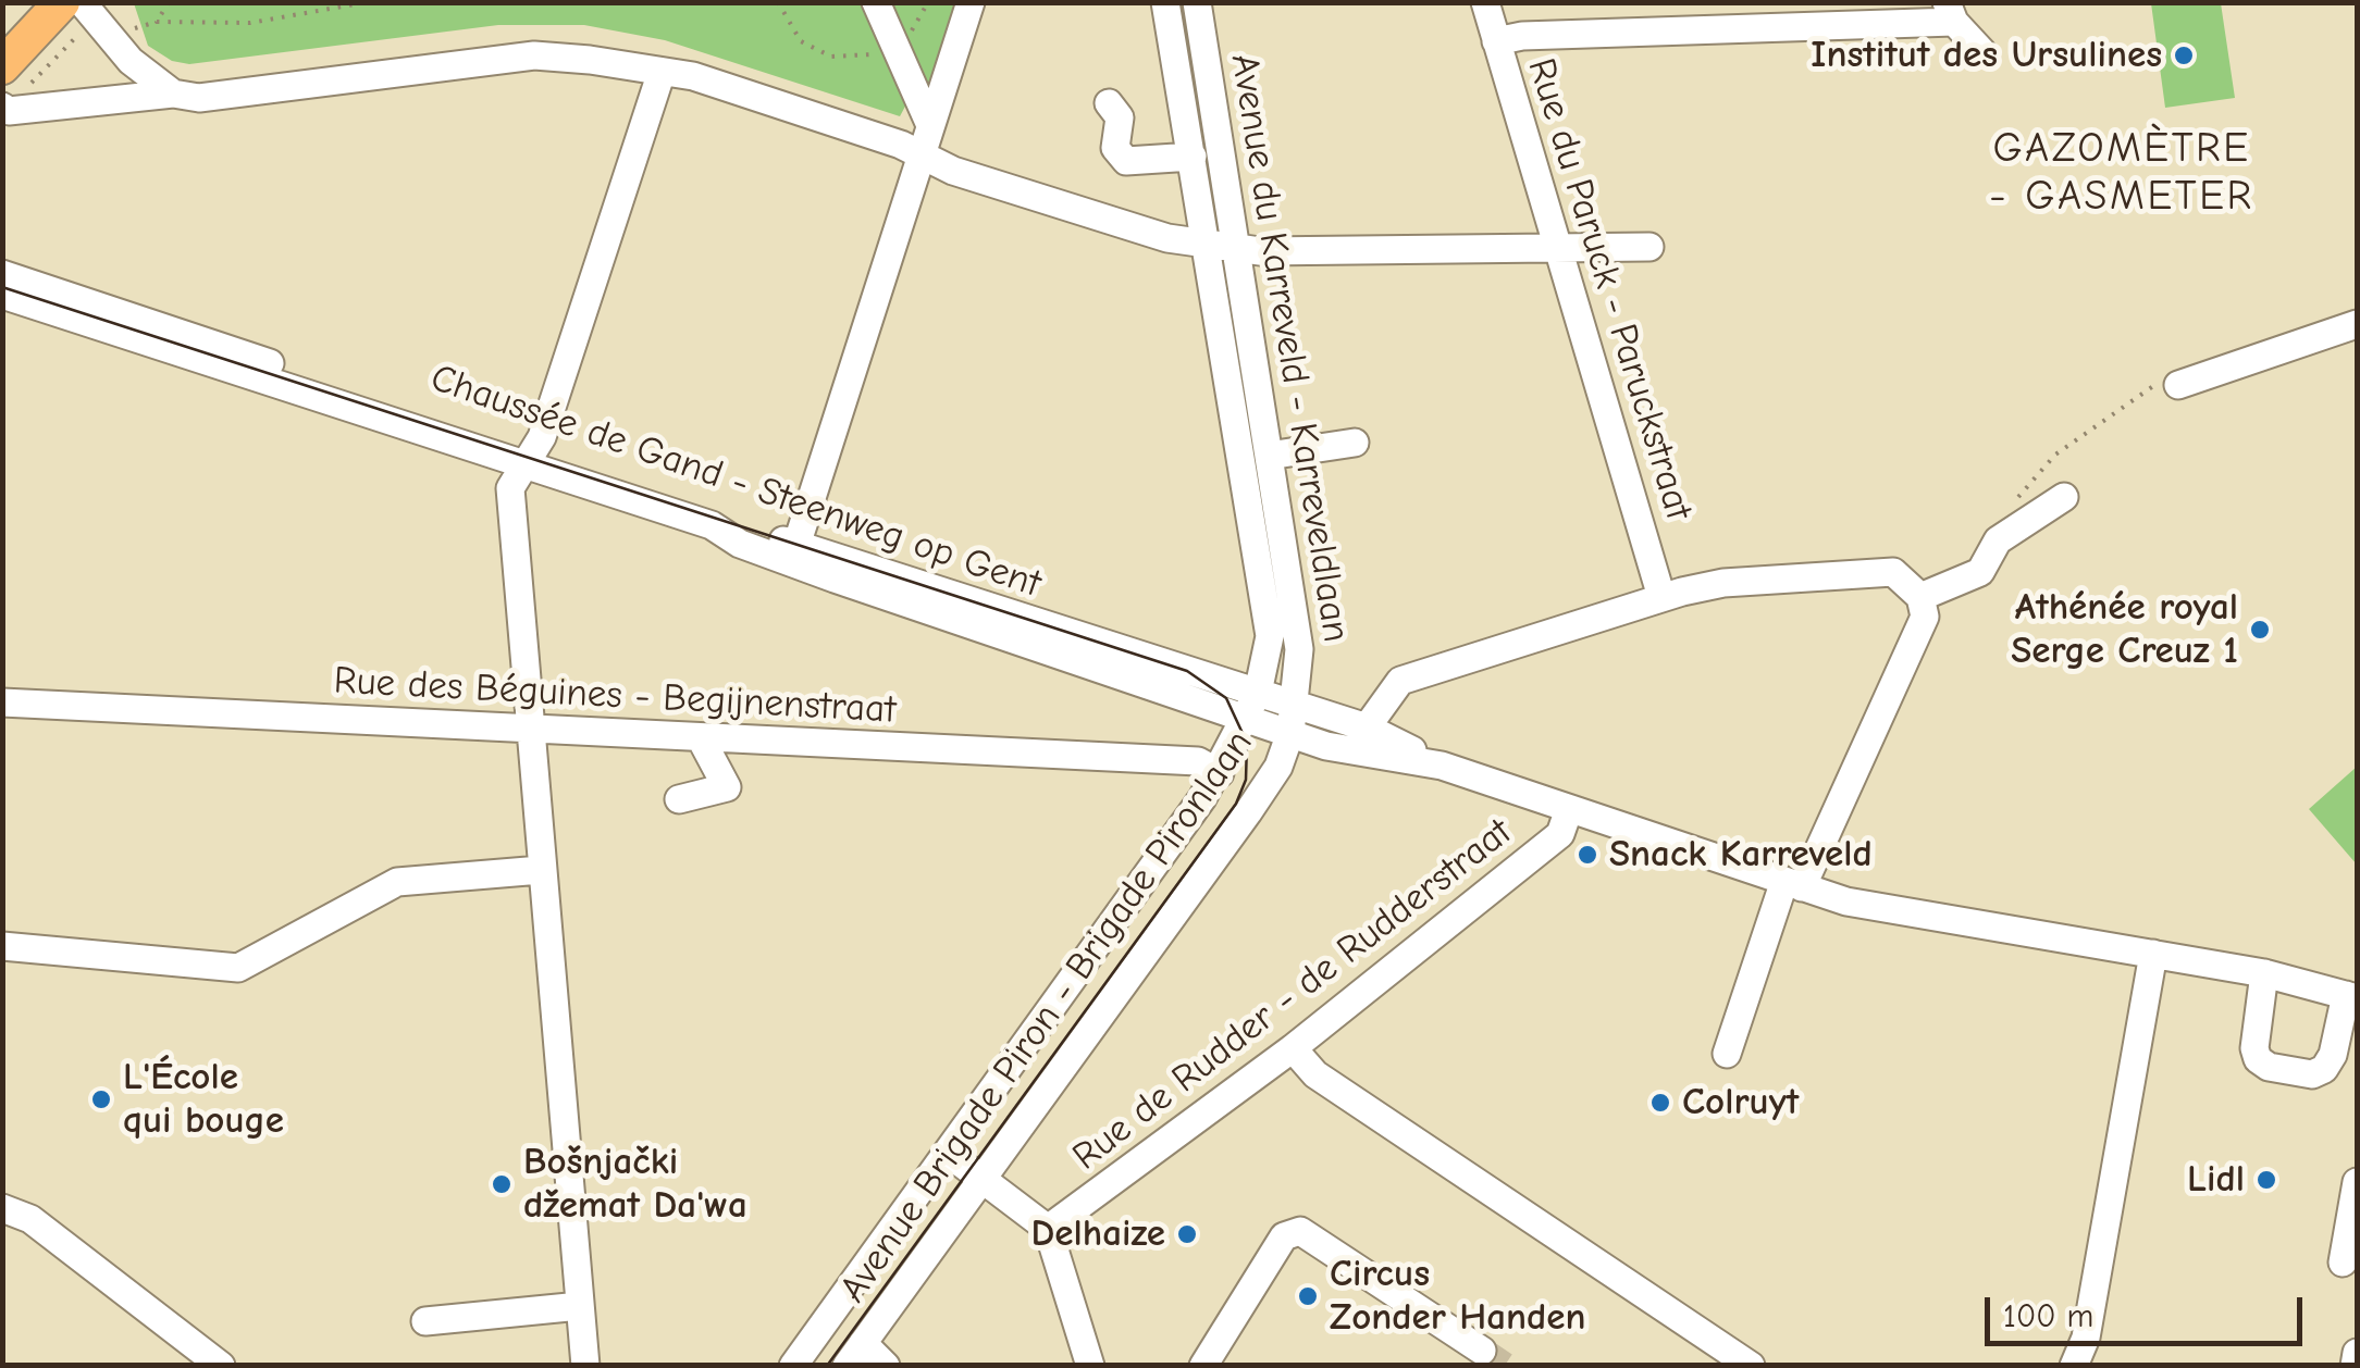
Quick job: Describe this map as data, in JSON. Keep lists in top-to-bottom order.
{
  "streets": {
    "street": [
      "Rue du Paruck - Paruckstraat",
      "Avenue du Karreveld - Karreveldlaan",
      "Chaussée de Gand - Steenweg op Gent",
      "Rue des Béguines - Begijnenstraat",
      "Rue de Rudder - de Rudderstraat",
      "Avenue Brigade Piron - Brigade Pironlaan"
    ]
  },
  "crossings": [
    ["Avenue du Karreveld - Karreveldlaan", "Chaussée de Gand - Steenweg op Gent"],
    ["Avenue du Karreveld - Karreveldlaan", "Avenue Brigade Piron - Brigade Pironlaan"],
    ["Chaussée de Gand - Steenweg op Gent", "Rue de Rudder - de Rudderstraat"],
    ["Chaussée de Gand - Steenweg op Gent", "Avenue Brigade Piron - Brigade Pironlaan"],
    ["Rue des Béguines - Begijnenstraat", "Avenue Brigade Piron - Brigade Pironlaan"]
  ],
  "districts": ["GAZOMÈTRE - GASMETER"],
  "places": [
    "Institut des Ursulines",
    "Athénée royal Serge Creuz 1",
    "Snack Karreveld",
    "L'École qui bouge",
    "Colruyt",
    "Lidl",
    "Bošnjački džemat Da'wa",
    "Delhaize",
    "Circus Zonder Handen"
  ],
  "scale_bar": "100 m"
}
